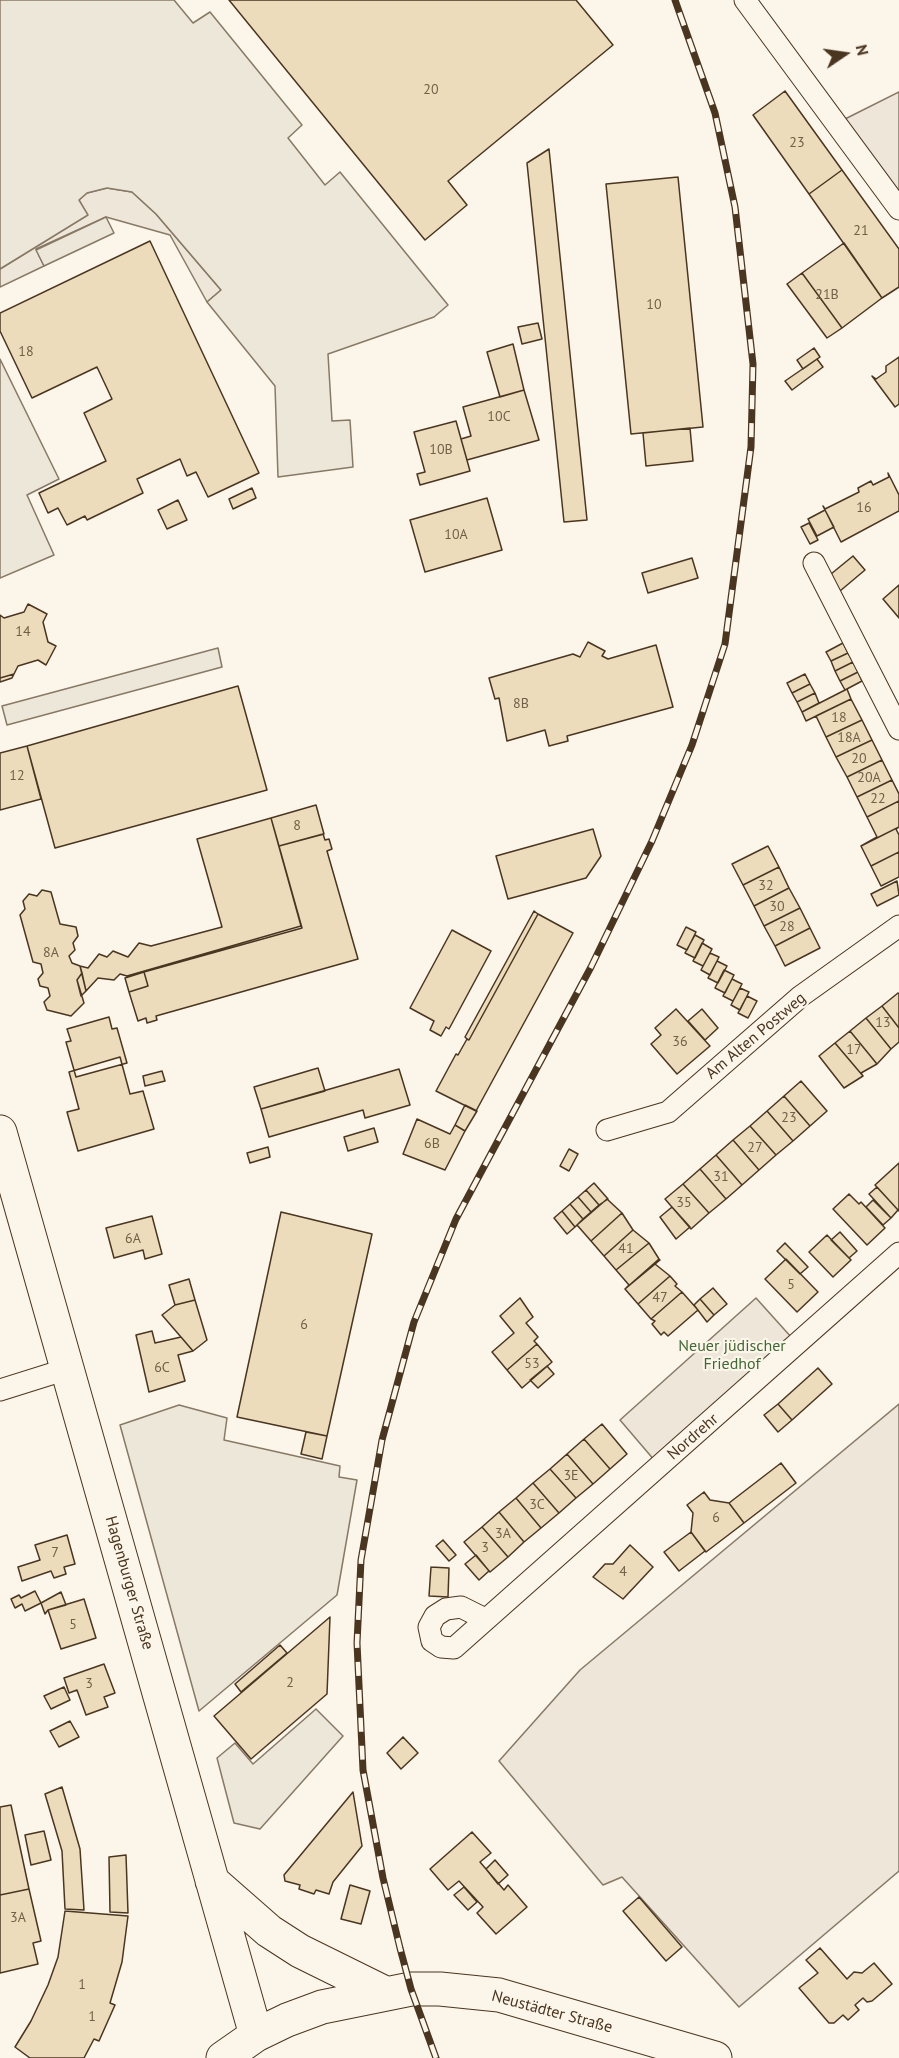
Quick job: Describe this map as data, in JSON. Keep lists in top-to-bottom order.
{
  "streets": {
    "main road": ["Hagenburger Straße", "Neustädter Straße"],
    "street": ["Am Alten Postweg", "Nordrehr"]
  },
  "crossings": [
    ["Hagenburger Straße", "Neustädter Straße"]
  ],
  "parks": ["Neuer jüdischer Friedhof"],
  "house_numbers": [
    "20",
    "23",
    "21",
    "21B",
    "10",
    "18",
    "10C",
    "10B",
    "16",
    "10A",
    "14",
    "8B",
    "18",
    "18A",
    "20",
    "12",
    "20A",
    "22",
    "8",
    "32",
    "30",
    "28",
    "8A",
    "13",
    "36",
    "17",
    "23",
    "6B",
    "27",
    "31",
    "35",
    "6A",
    "41",
    "5",
    "47",
    "6",
    "53",
    "6C",
    "3E",
    "3C",
    "6",
    "3A",
    "3",
    "7",
    "4",
    "5",
    "2",
    "3",
    "3A",
    "1",
    "1"
  ],
  "north": "right"
}
